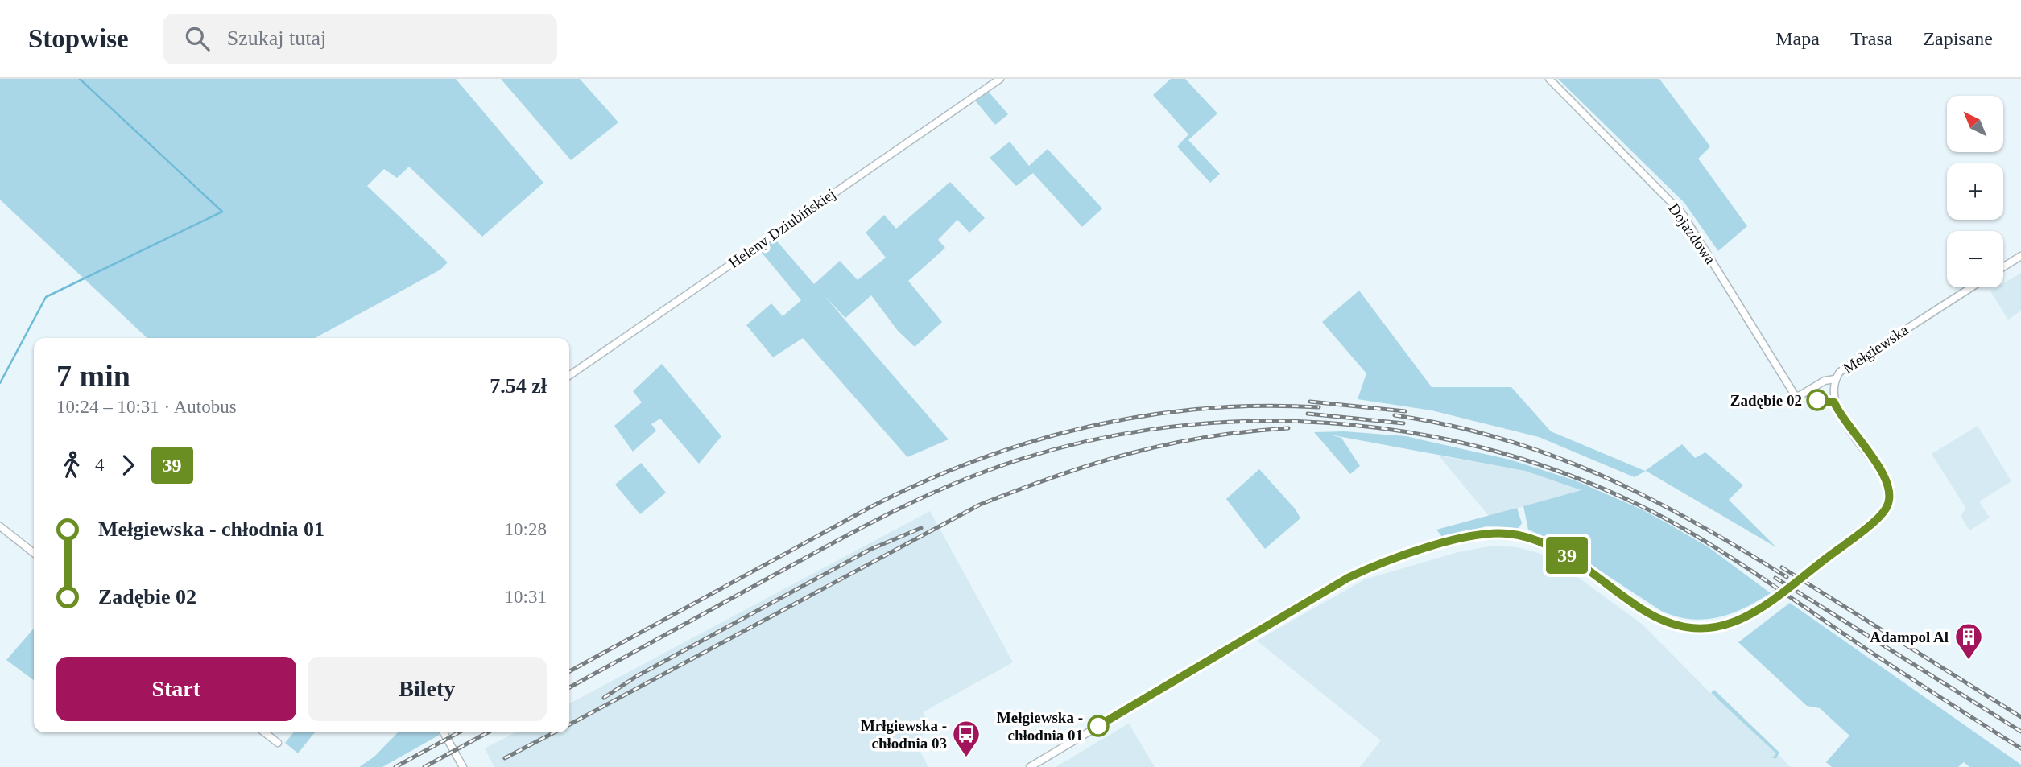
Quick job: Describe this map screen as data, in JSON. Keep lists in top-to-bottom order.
{
  "streets": {
    "street": ["Heleny Dziubińskiej", "Dojazdowa", "Mełgiewska"]
  },
  "places": {
    "other": ["Zadębie 02", "Mełgiewska - chłodnia 01"],
    "building": ["Adampol Al"],
    "bus stop": ["Mrłgiewska - chłodnia 03"]
  },
  "lines": ["bus line 39"],
  "north": "top left",
  "page": {
    "header": "Stopwise",
    "search": "Szukaj tutaj",
    "nav": ["Mapa", "Trasa", "Zapisane"],
    "on_map": "39",
    "map_buttons": ["+", "−"],
    "heading": ["7 min", "10:24 – 10:31 · Autobus", "7.54 zł"],
    "legs": ["4", "39"],
    "list": [
      {
        "name": "Mełgiewska - chłodnia 01",
        "value": "10:28"
      },
      {
        "name": "Zadębie 02",
        "value": "10:31"
      }
    ],
    "buttons": ["Start", "Bilety"]
  }
}
